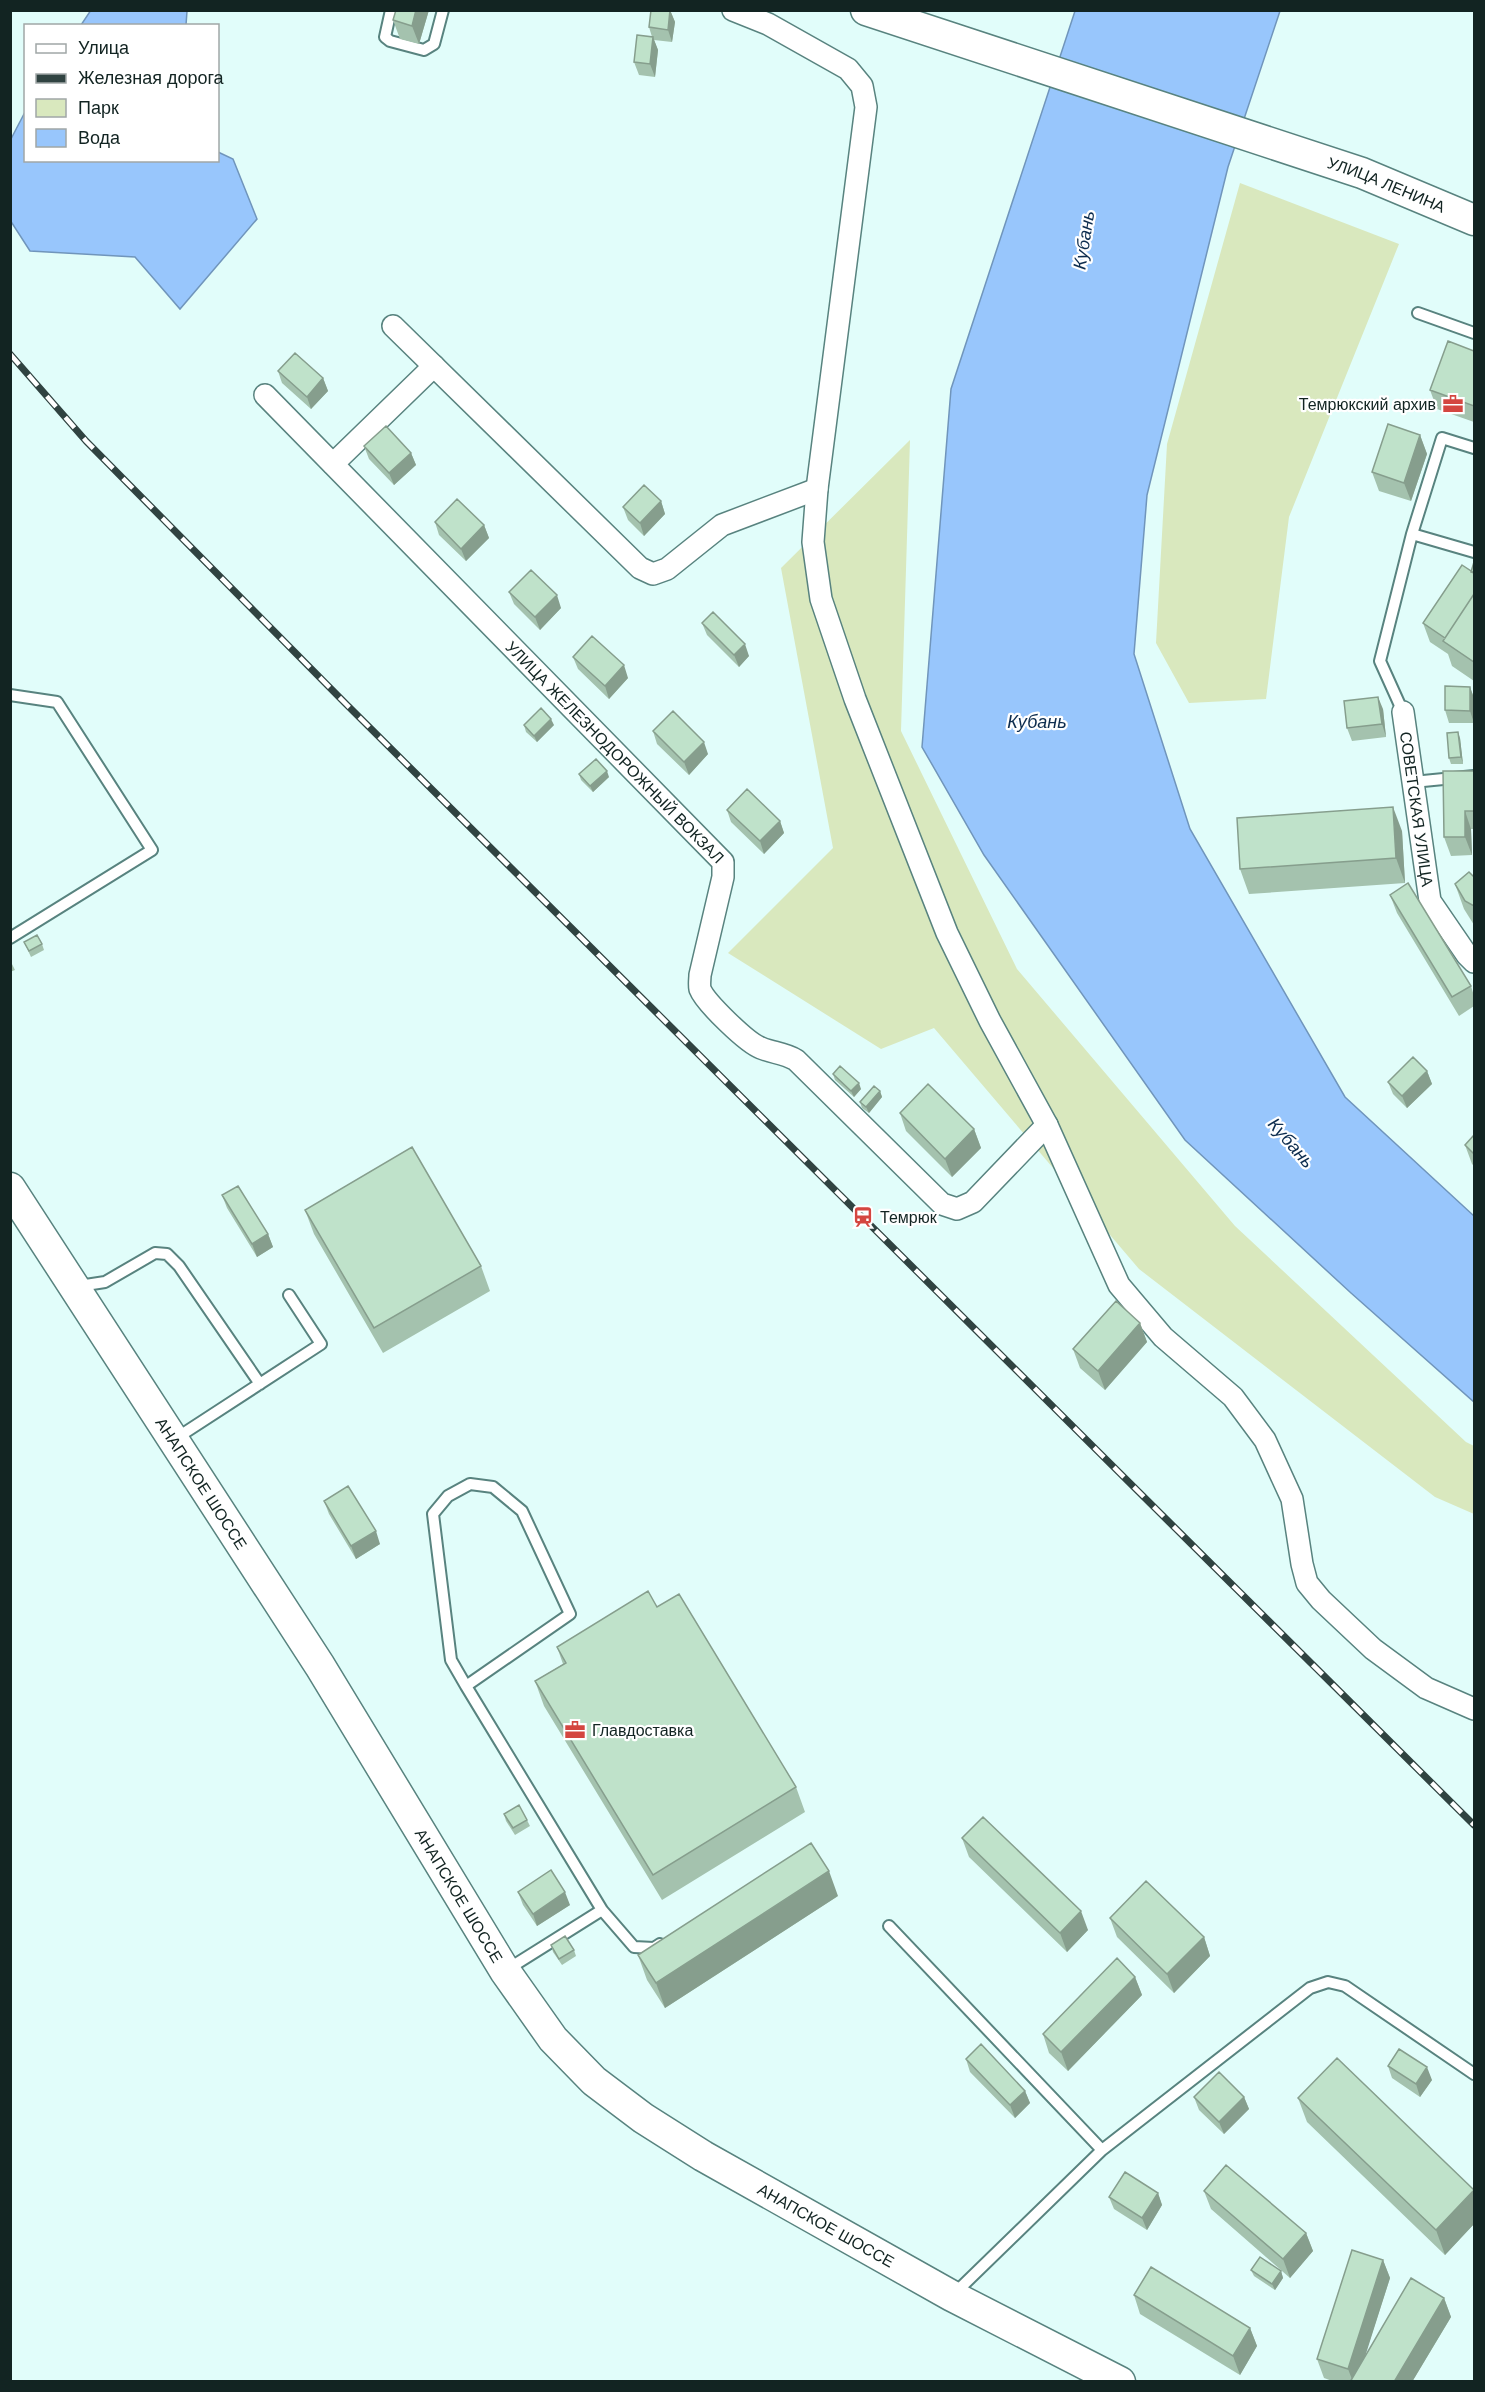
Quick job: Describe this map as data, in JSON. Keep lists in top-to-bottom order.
{
  "streets": {
    "street": [
      "УЛИЦА ЛЕНИНА",
      "УЛИЦА ЖЕЛЕЗНОДОРОЖНЫЙ ВОКЗАЛ",
      "СОВЕТСКАЯ УЛИЦА",
      "АНАПСКОЕ ШОССЕ"
    ]
  },
  "water": ["Кубань"],
  "places": {
    "office": ["Темрюкский архив", "Главдоставка"],
    "station": ["Темрюк"]
  },
  "legend": [
    "Улица",
    "Железная дорога",
    "Парк",
    "Вода"
  ]
}
